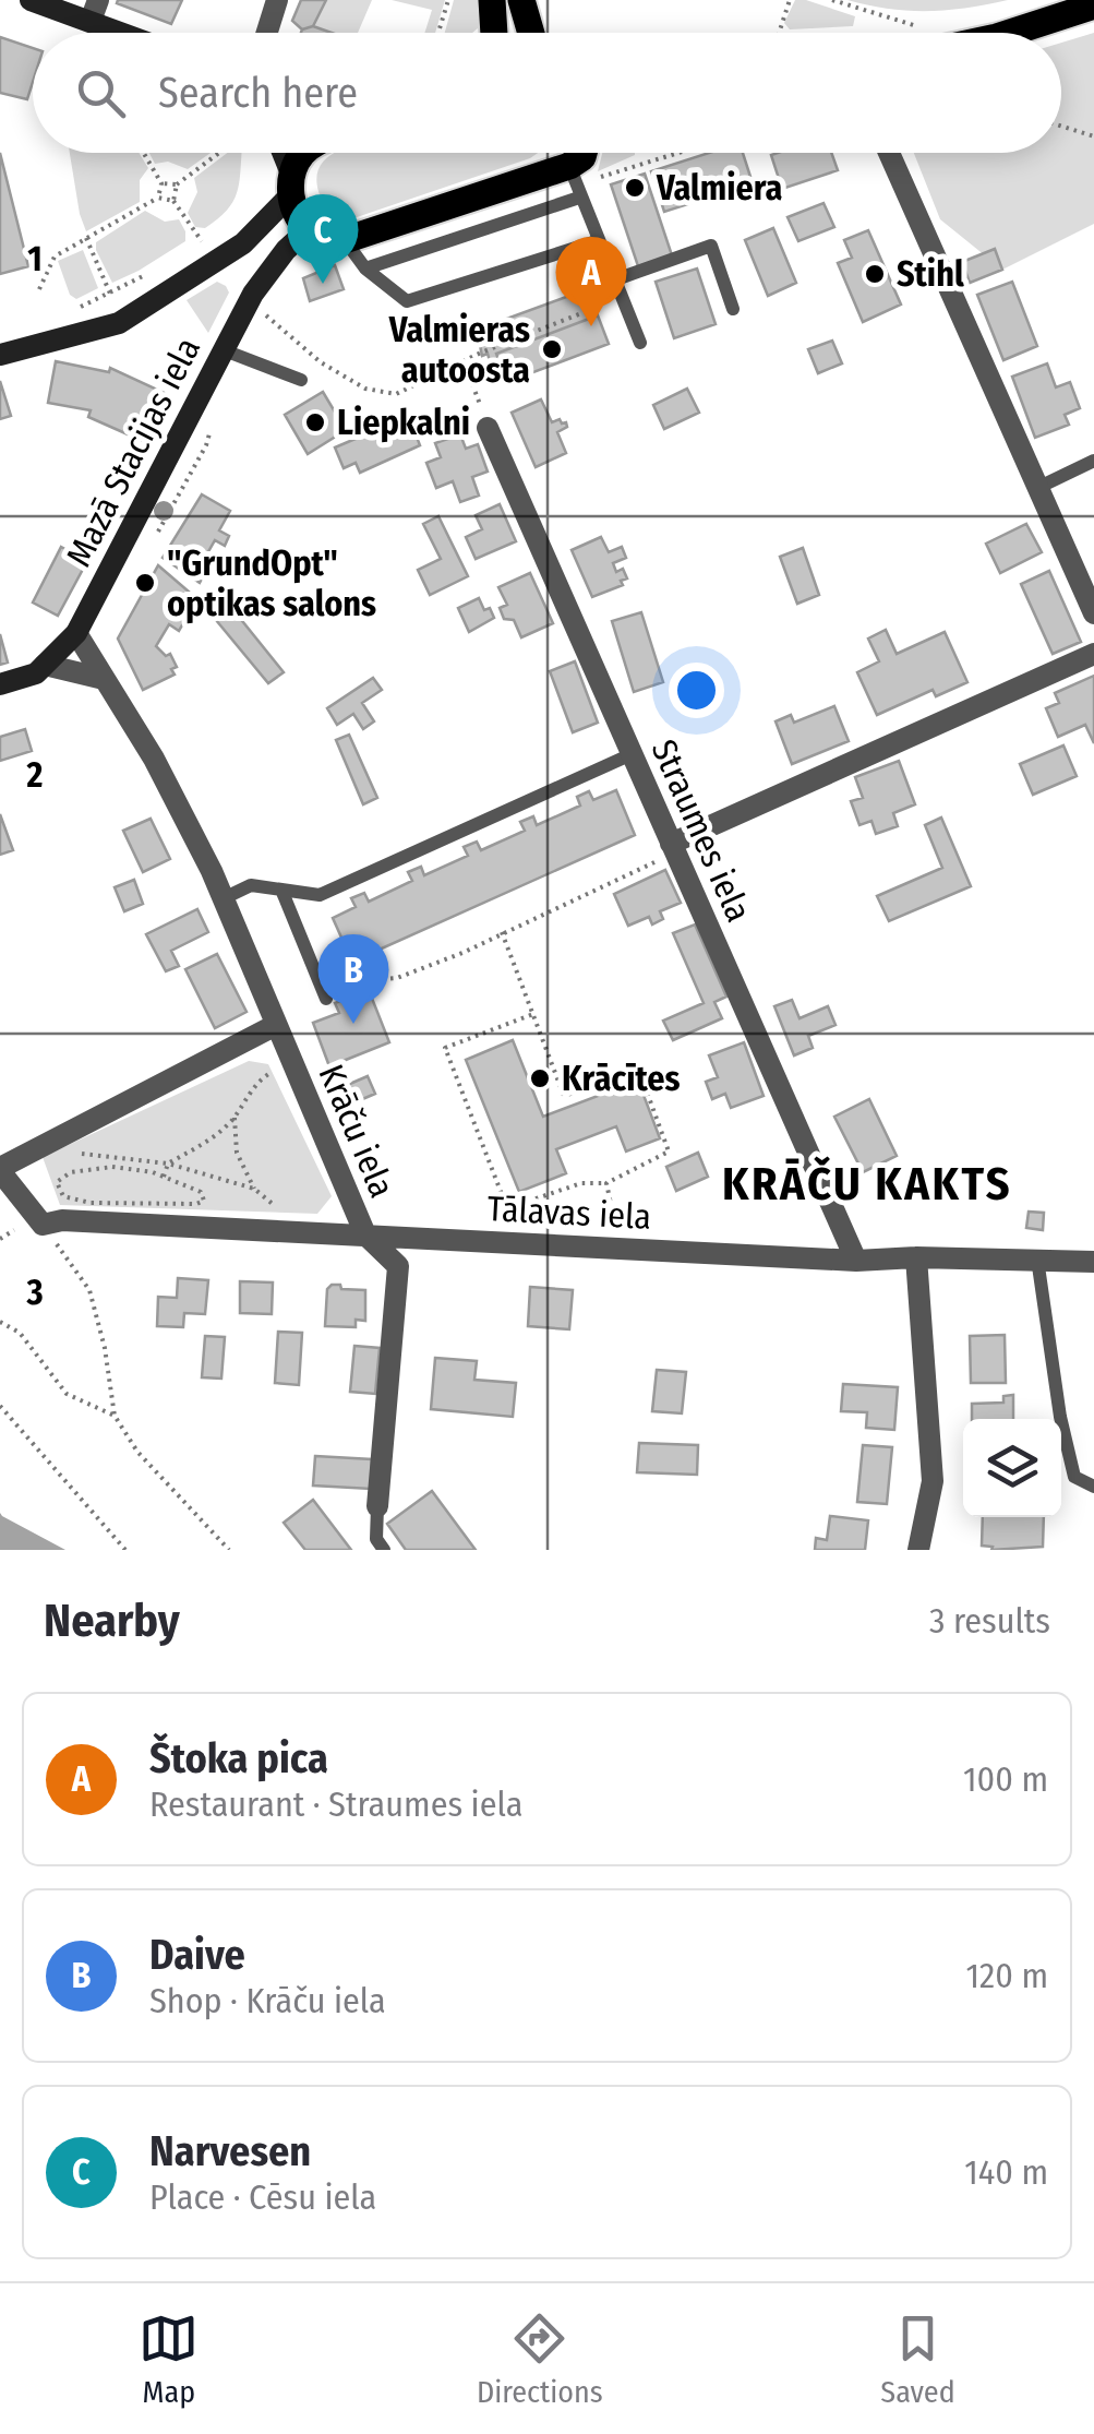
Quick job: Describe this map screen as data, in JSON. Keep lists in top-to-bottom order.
{
  "streets": {
    "main road": ["Mazā Stacijas iela"],
    "street": ["Straumes iela", "Krāču iela", "Tālavas iela"]
  },
  "crossings": [
    ["Mazā Stacijas iela", "Krāču iela"],
    ["Straumes iela", "Tālavas iela"],
    ["Krāču iela", "Tālavas iela"]
  ],
  "districts": ["KRĀČU KAKTS"],
  "places": [
    "Valmiera",
    "Stihl",
    "Valmieras autoosta",
    "Liepkalni",
    "\"GrundOpt\" optikas salons",
    "Krācītes"
  ],
  "page": {
    "search": "Search here",
    "pins": ["C", "A", "B"],
    "heading": ["Nearby", "3 results"],
    "list": [
      {
        "mark": "A",
        "name": "Štoka pica",
        "note": "Restaurant · Straumes iela",
        "value": "100 m"
      },
      {
        "mark": "B",
        "name": "Daive",
        "note": "Shop · Krāču iela",
        "value": "120 m"
      },
      {
        "mark": "C",
        "name": "Narvesen",
        "note": "Place · Cēsu iela",
        "value": "140 m"
      }
    ],
    "nav": ["Map", "Directions", "Saved"]
  },
  "grid": {
    "rows": ["1", "2", "3"]
  }
}
